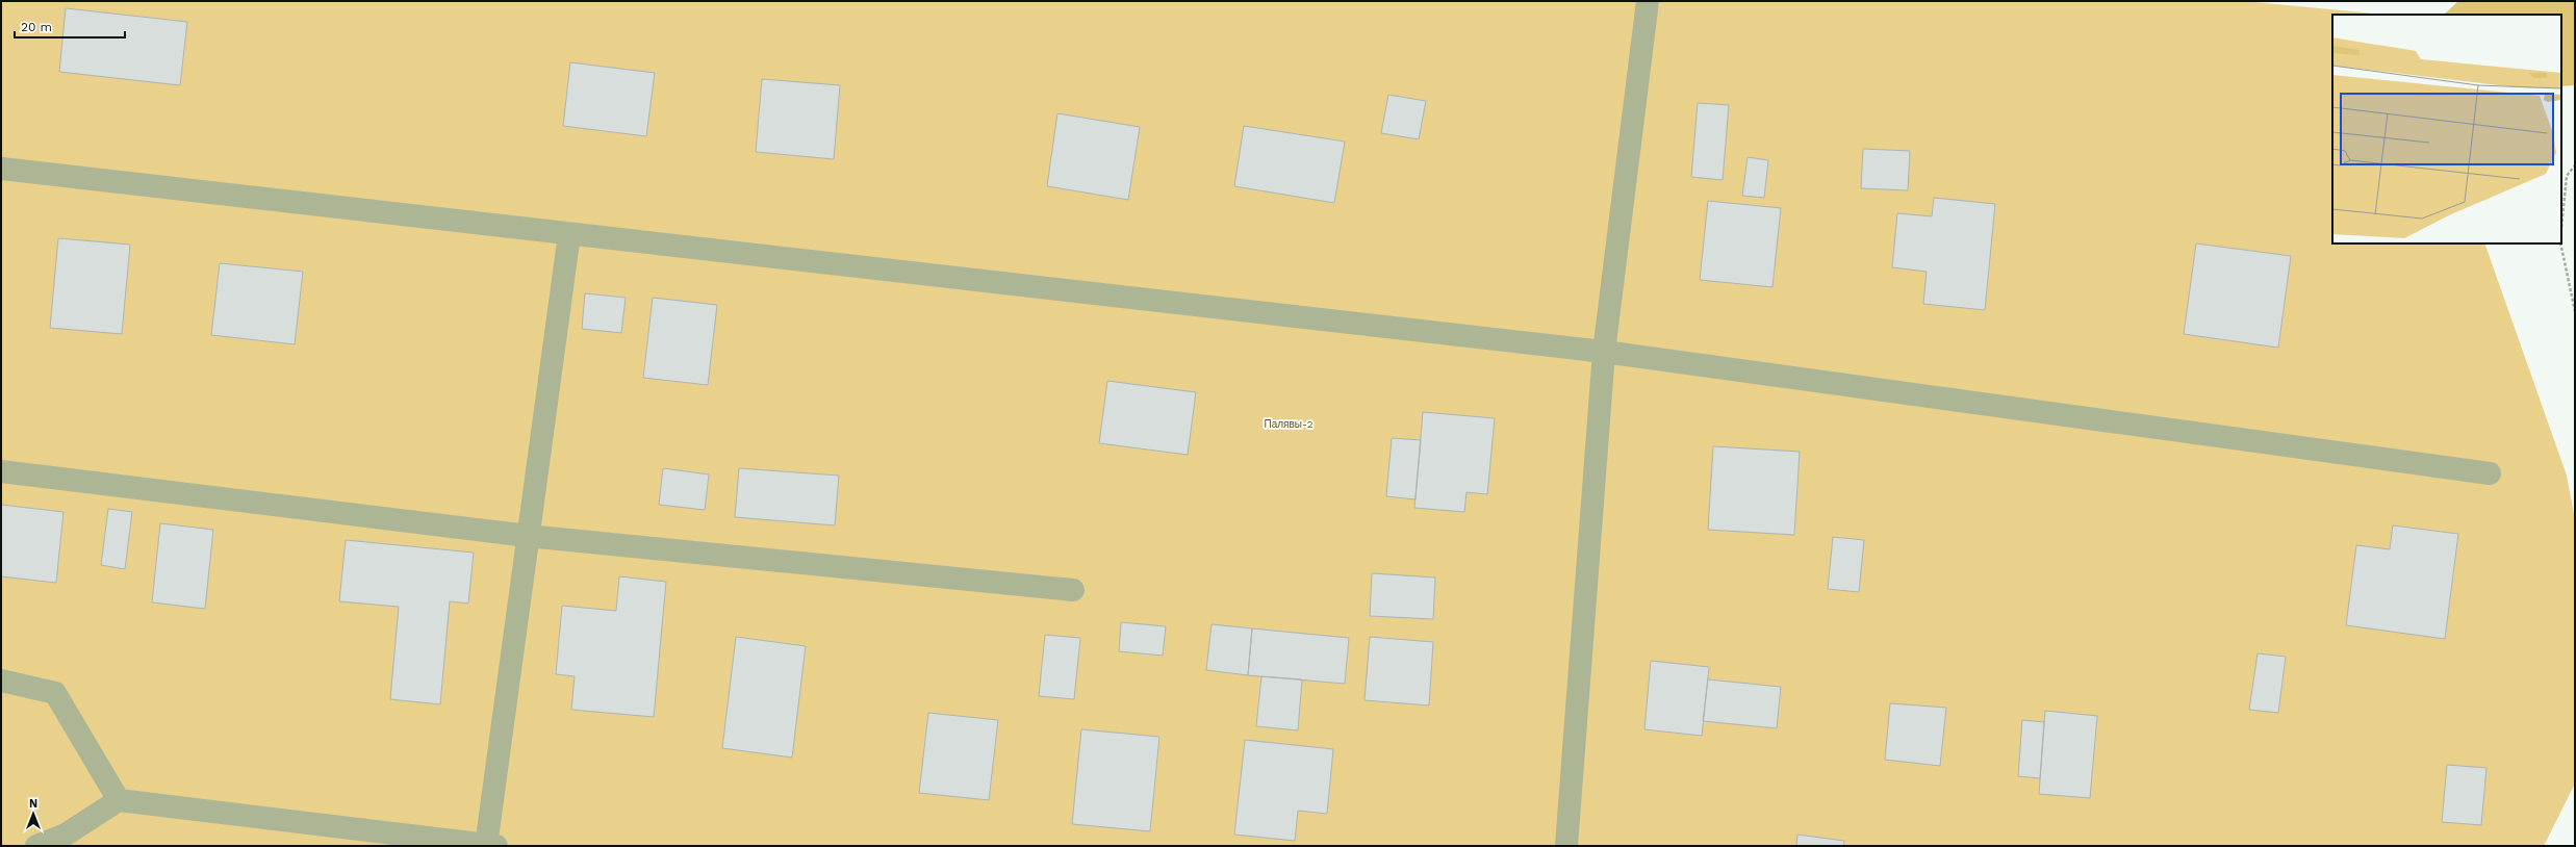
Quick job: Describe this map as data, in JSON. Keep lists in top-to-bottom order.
{
  "parks": ["Палявы-2"],
  "scale_bar": "20 m",
  "north": "top"
}
